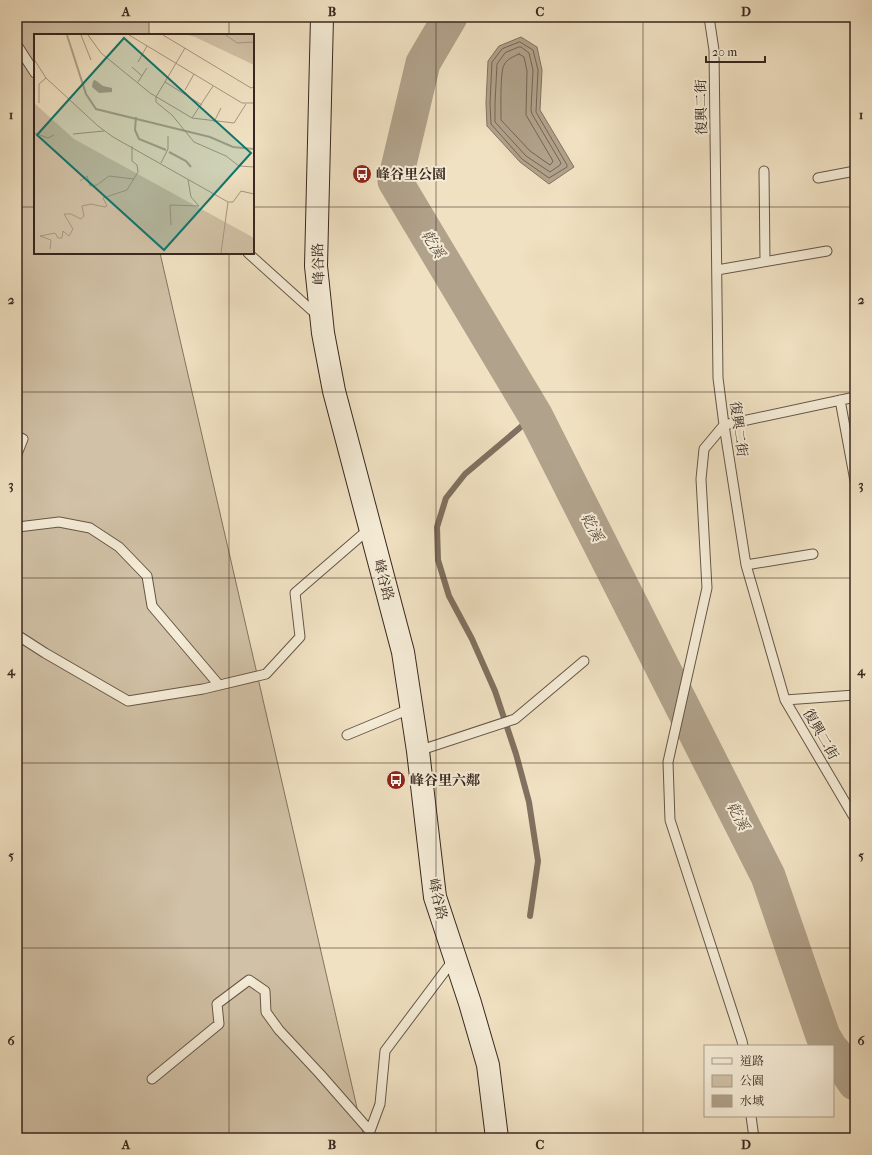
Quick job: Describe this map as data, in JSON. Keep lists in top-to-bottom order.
{
  "streets": {
    "street": ["峰谷路"],
    "lane": ["復興二街"]
  },
  "water": ["乾溪"],
  "places": {
    "bus stop": ["峰谷里公園", "峰谷里六鄰"]
  },
  "legend": ["道路", "公園", "水域"],
  "scale_bar": "20 m",
  "grid": {
    "columns": [
      "A",
      "B",
      "C",
      "D"
    ],
    "rows": [
      "1",
      "2",
      "3",
      "4",
      "5",
      "6"
    ]
  }
}
